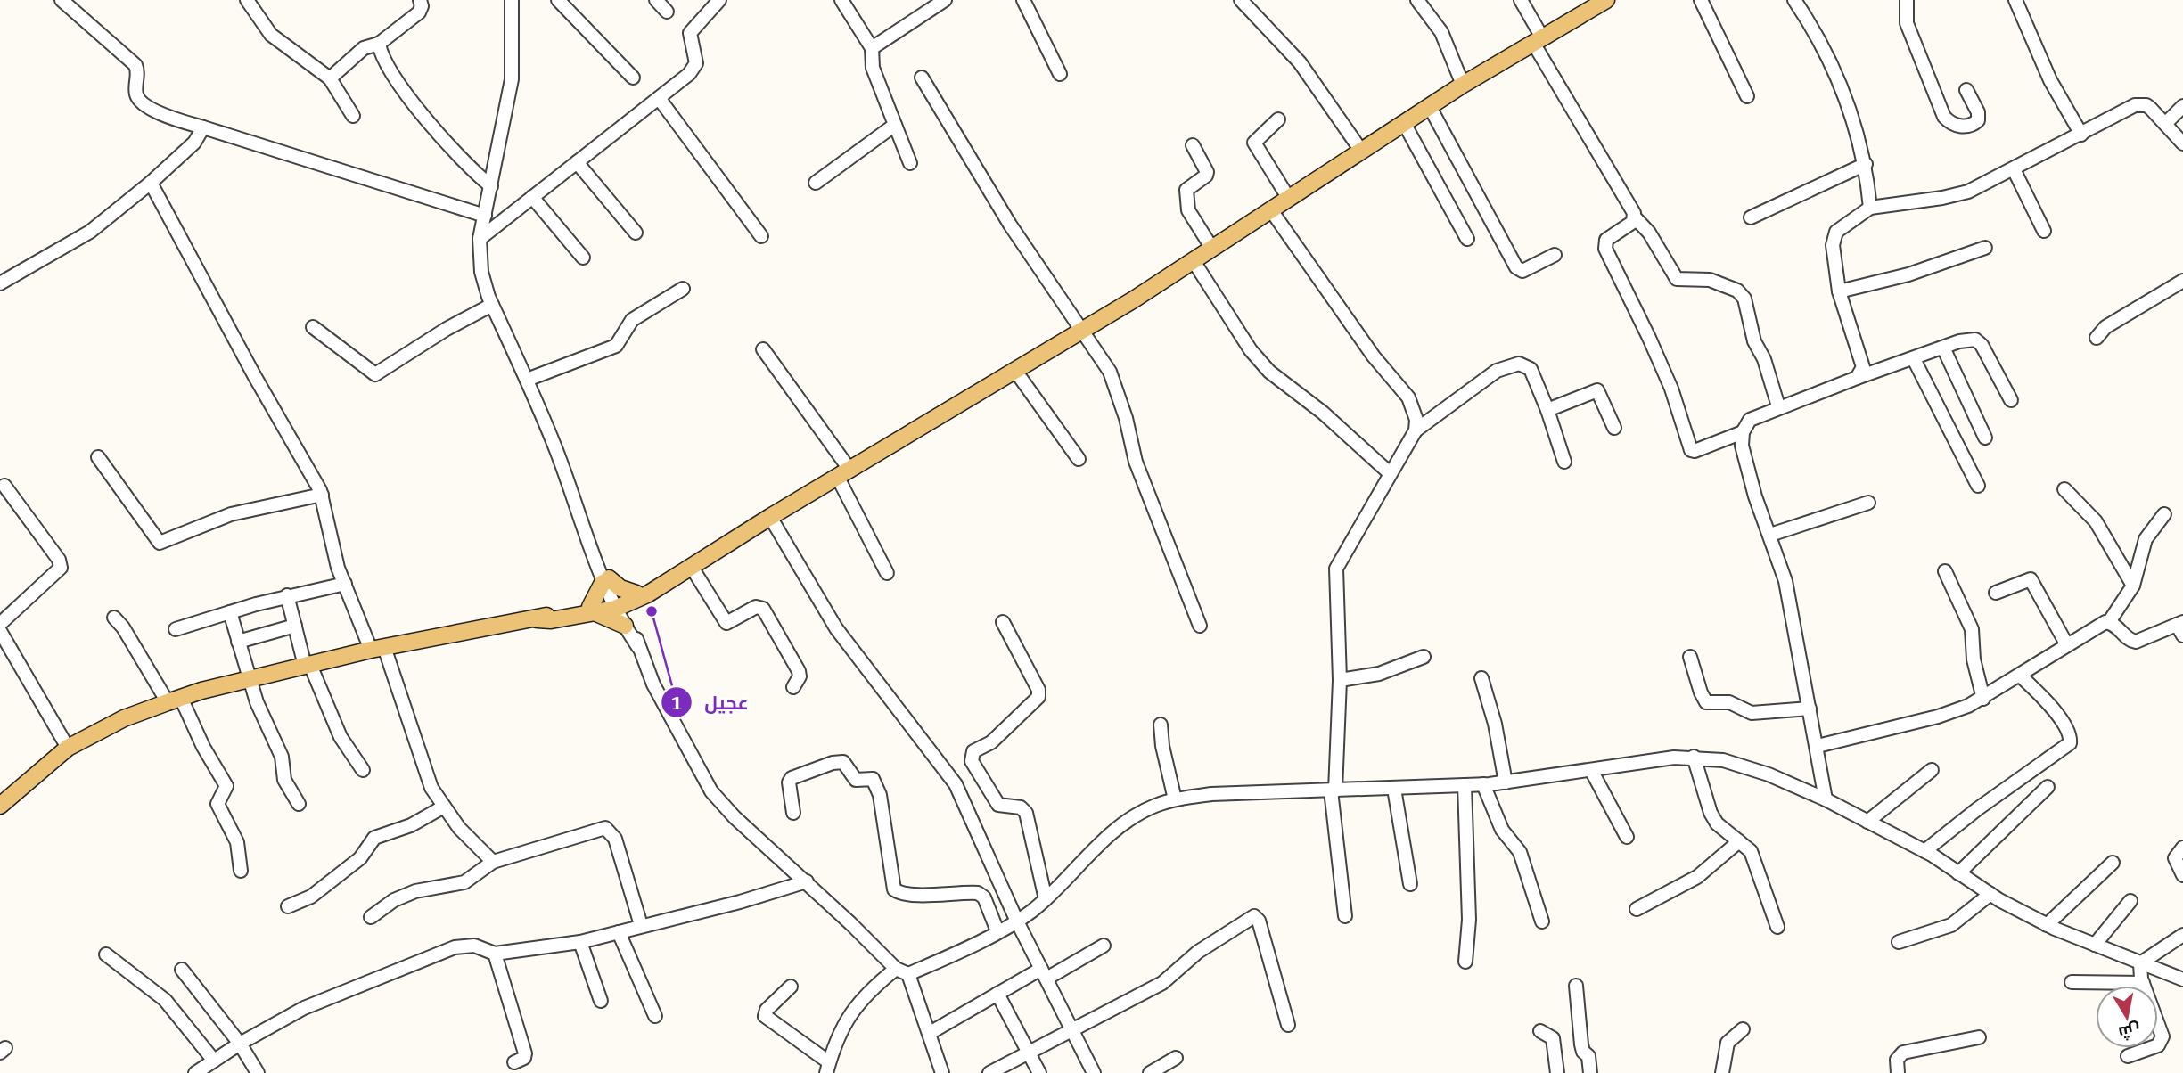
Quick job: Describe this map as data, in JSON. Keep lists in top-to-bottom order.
{
  "places": ["عجيل"],
  "north": "bottom"
}
